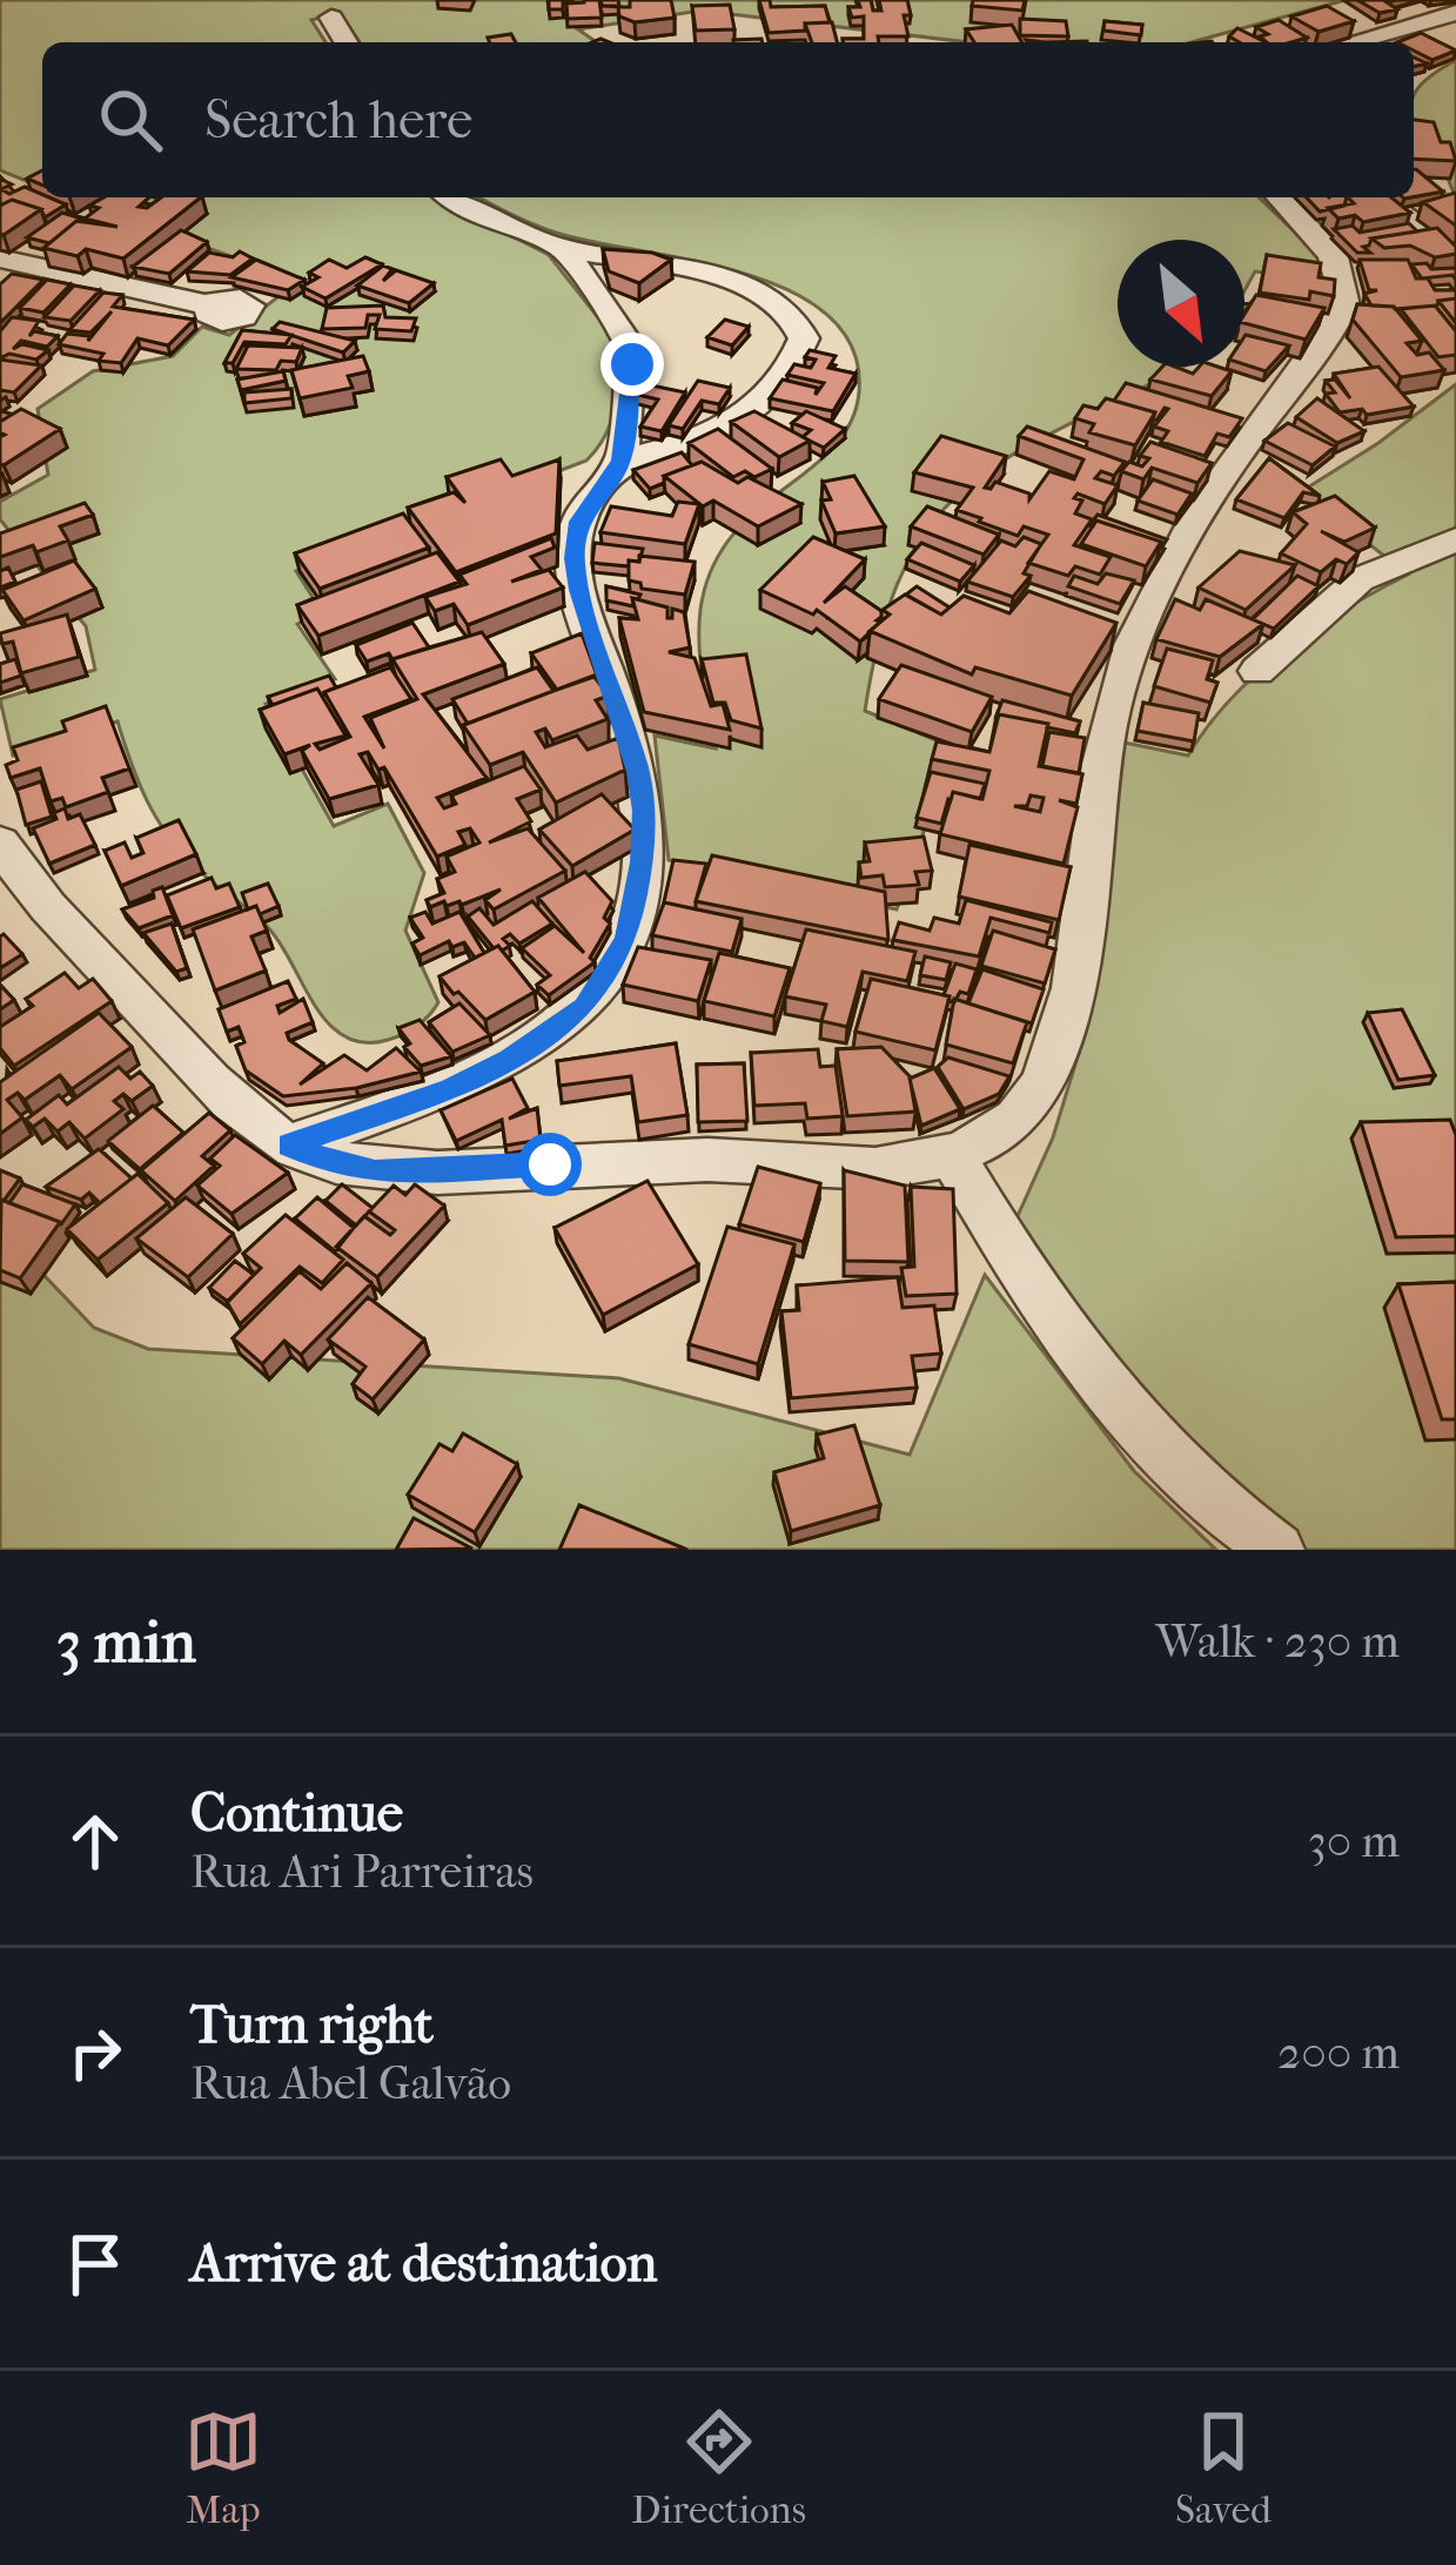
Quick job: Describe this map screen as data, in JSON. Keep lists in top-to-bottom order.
{
  "north": "bottom right",
  "page": {
    "search": "Search here",
    "heading": ["3 min", "Walk · 230 m"],
    "list": [
      ["Continue", "Rua Ari Parreiras", "30 m"],
      ["Turn right", "Rua Abel Galvão", "200 m"],
      "Arrive at destination"
    ],
    "nav": ["Map", "Directions", "Saved"]
  }
}
